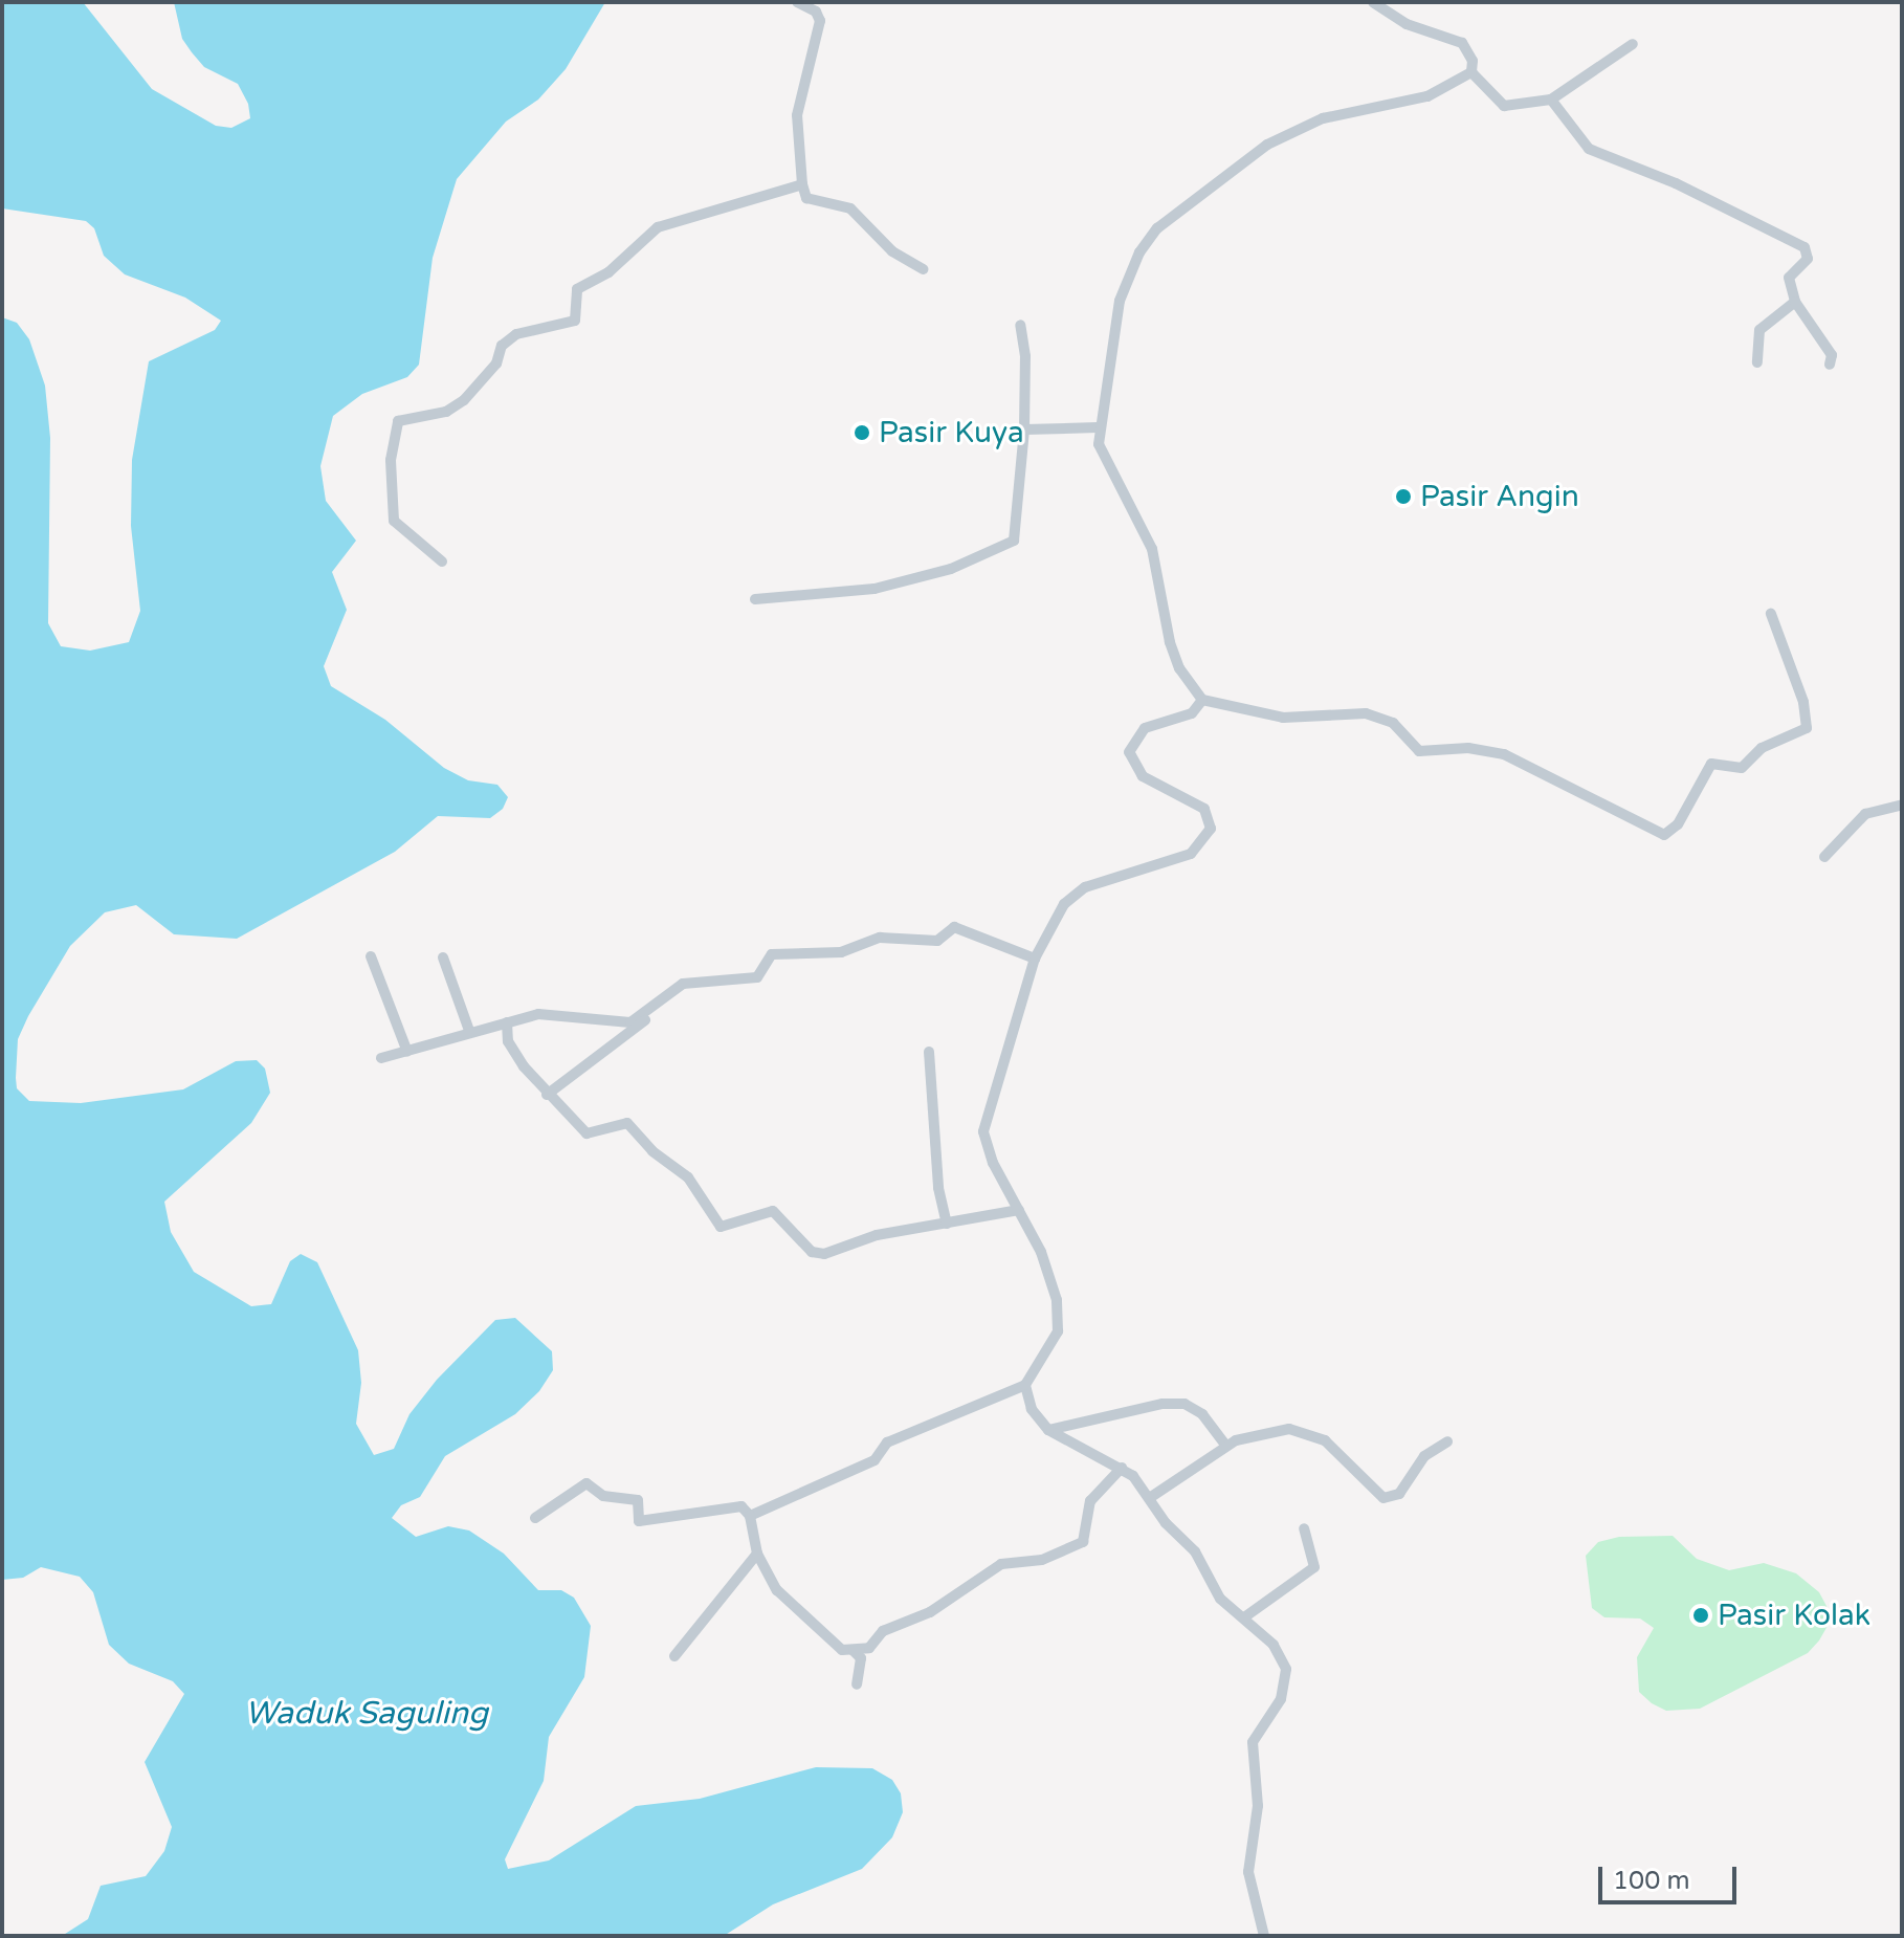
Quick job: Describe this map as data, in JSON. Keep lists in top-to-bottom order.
{
  "water": ["Waduk Saguling"],
  "places": ["Pasir Kuya", "Pasir Angin", "Pasir Kolak"],
  "scale_bar": "100 m"
}
